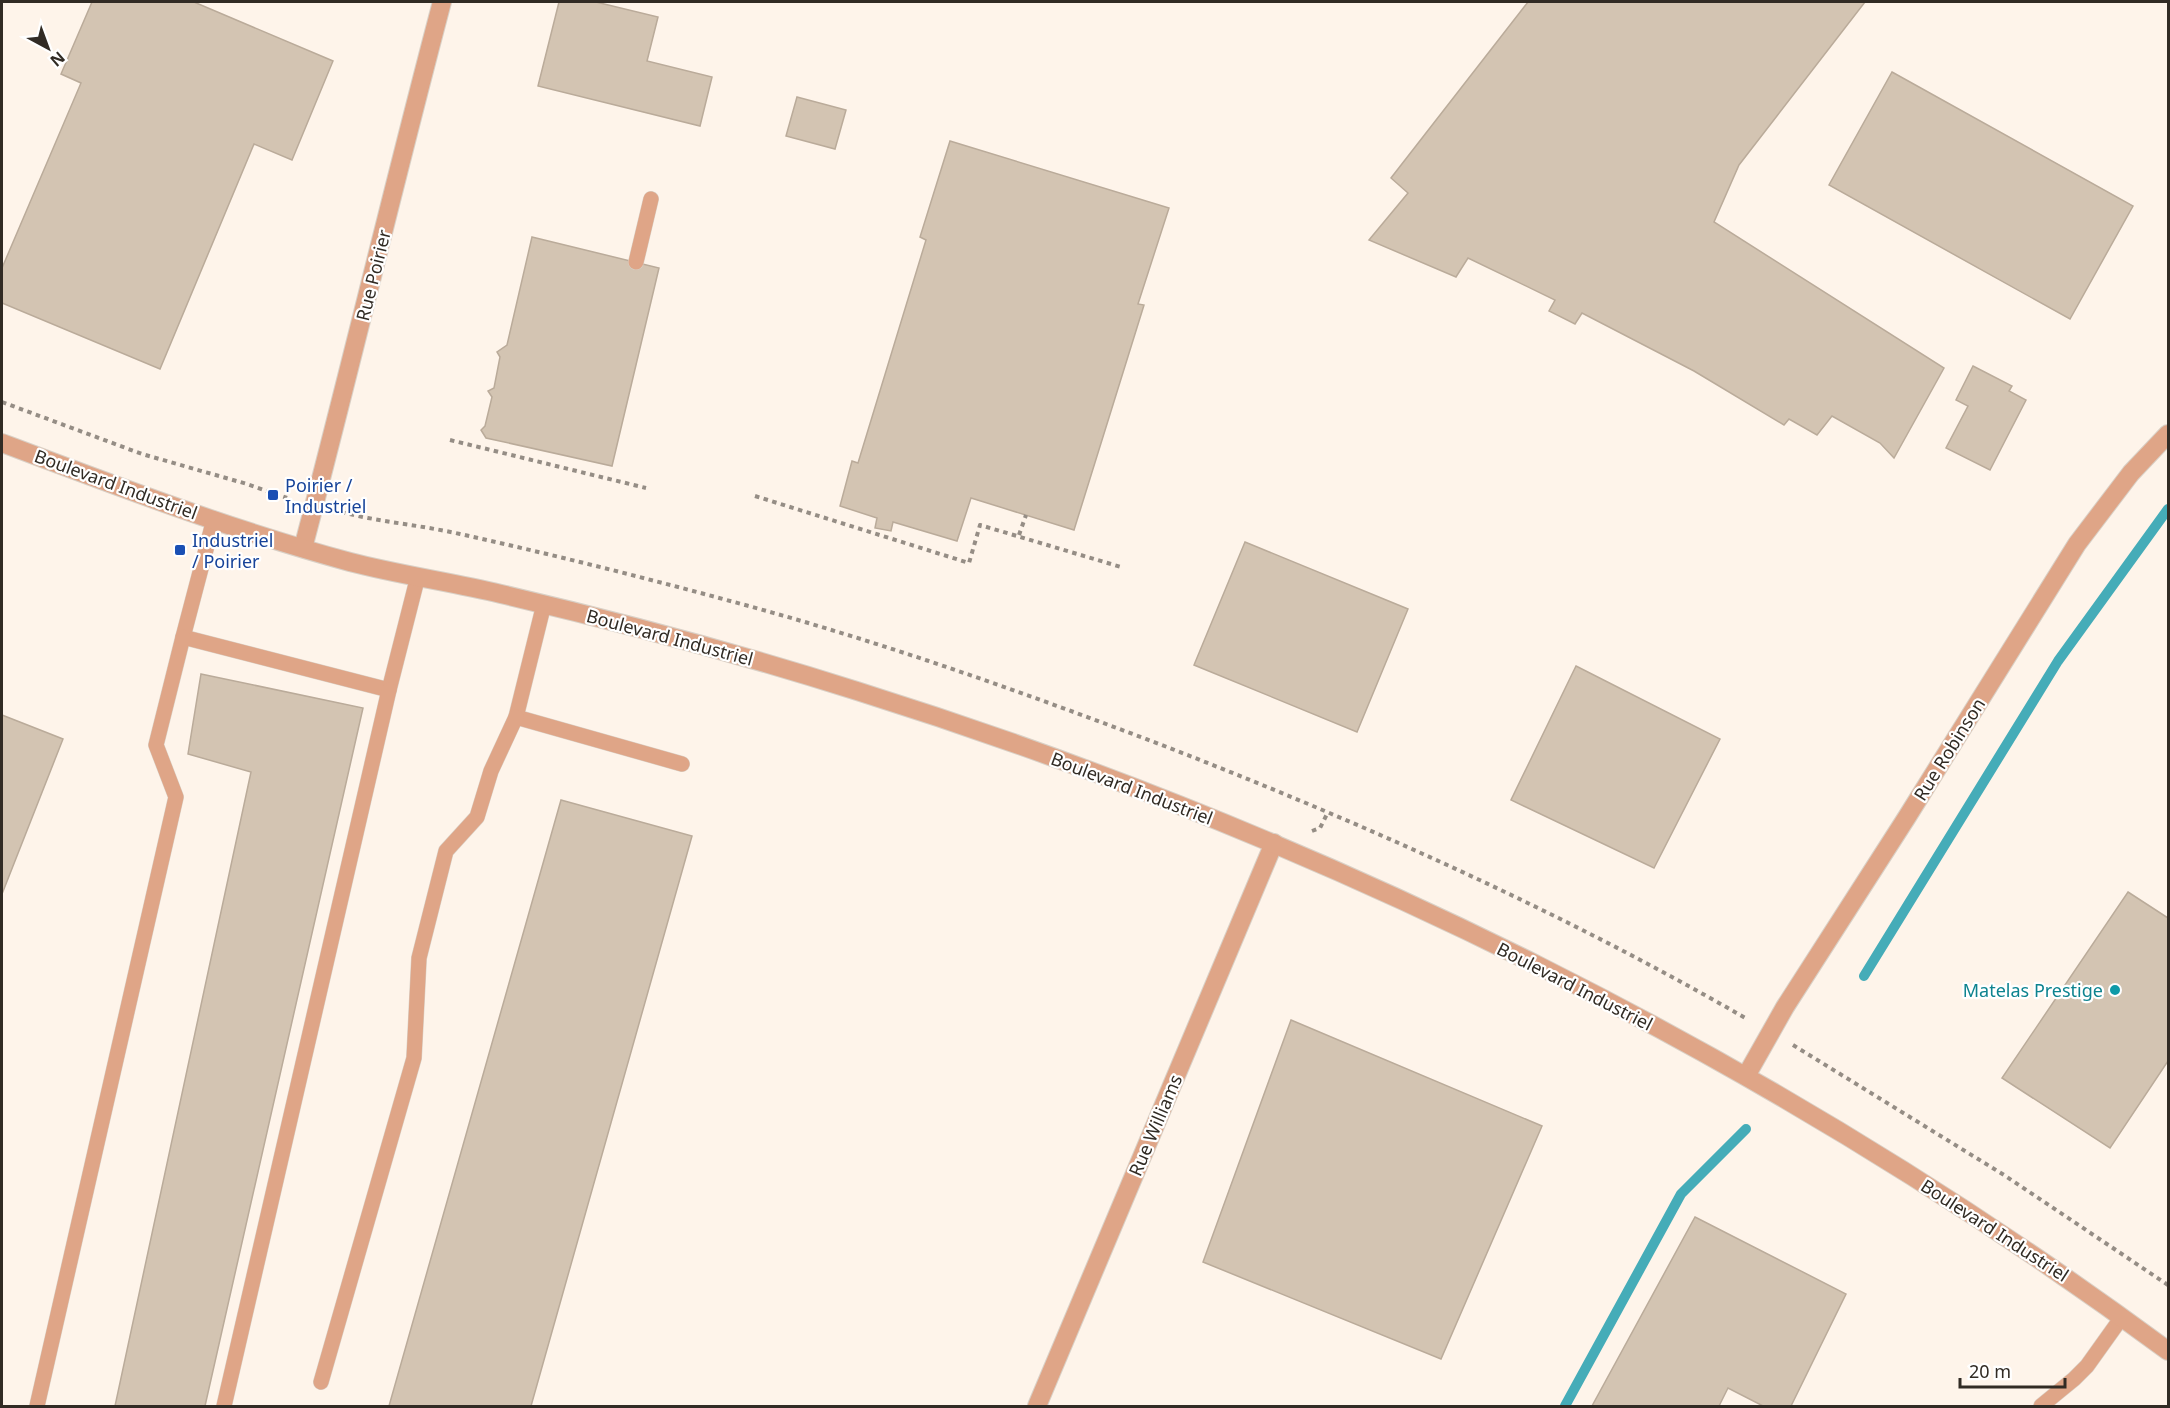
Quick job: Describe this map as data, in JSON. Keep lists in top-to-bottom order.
{
  "streets": {
    "street": [
      "Rue Poirier",
      "Boulevard Industriel",
      "Rue Robinson",
      "Rue Williams"
    ]
  },
  "crossings": [
    ["Rue Poirier", "Boulevard Industriel"],
    ["Boulevard Industriel", "Rue Robinson"],
    ["Boulevard Industriel", "Rue Williams"]
  ],
  "places": {
    "transit": ["Poirier / Industriel", "Industriel / Poirier"],
    "other": ["Matelas Prestige"]
  },
  "scale_bar": "20 m",
  "north": "bottom right"
}
